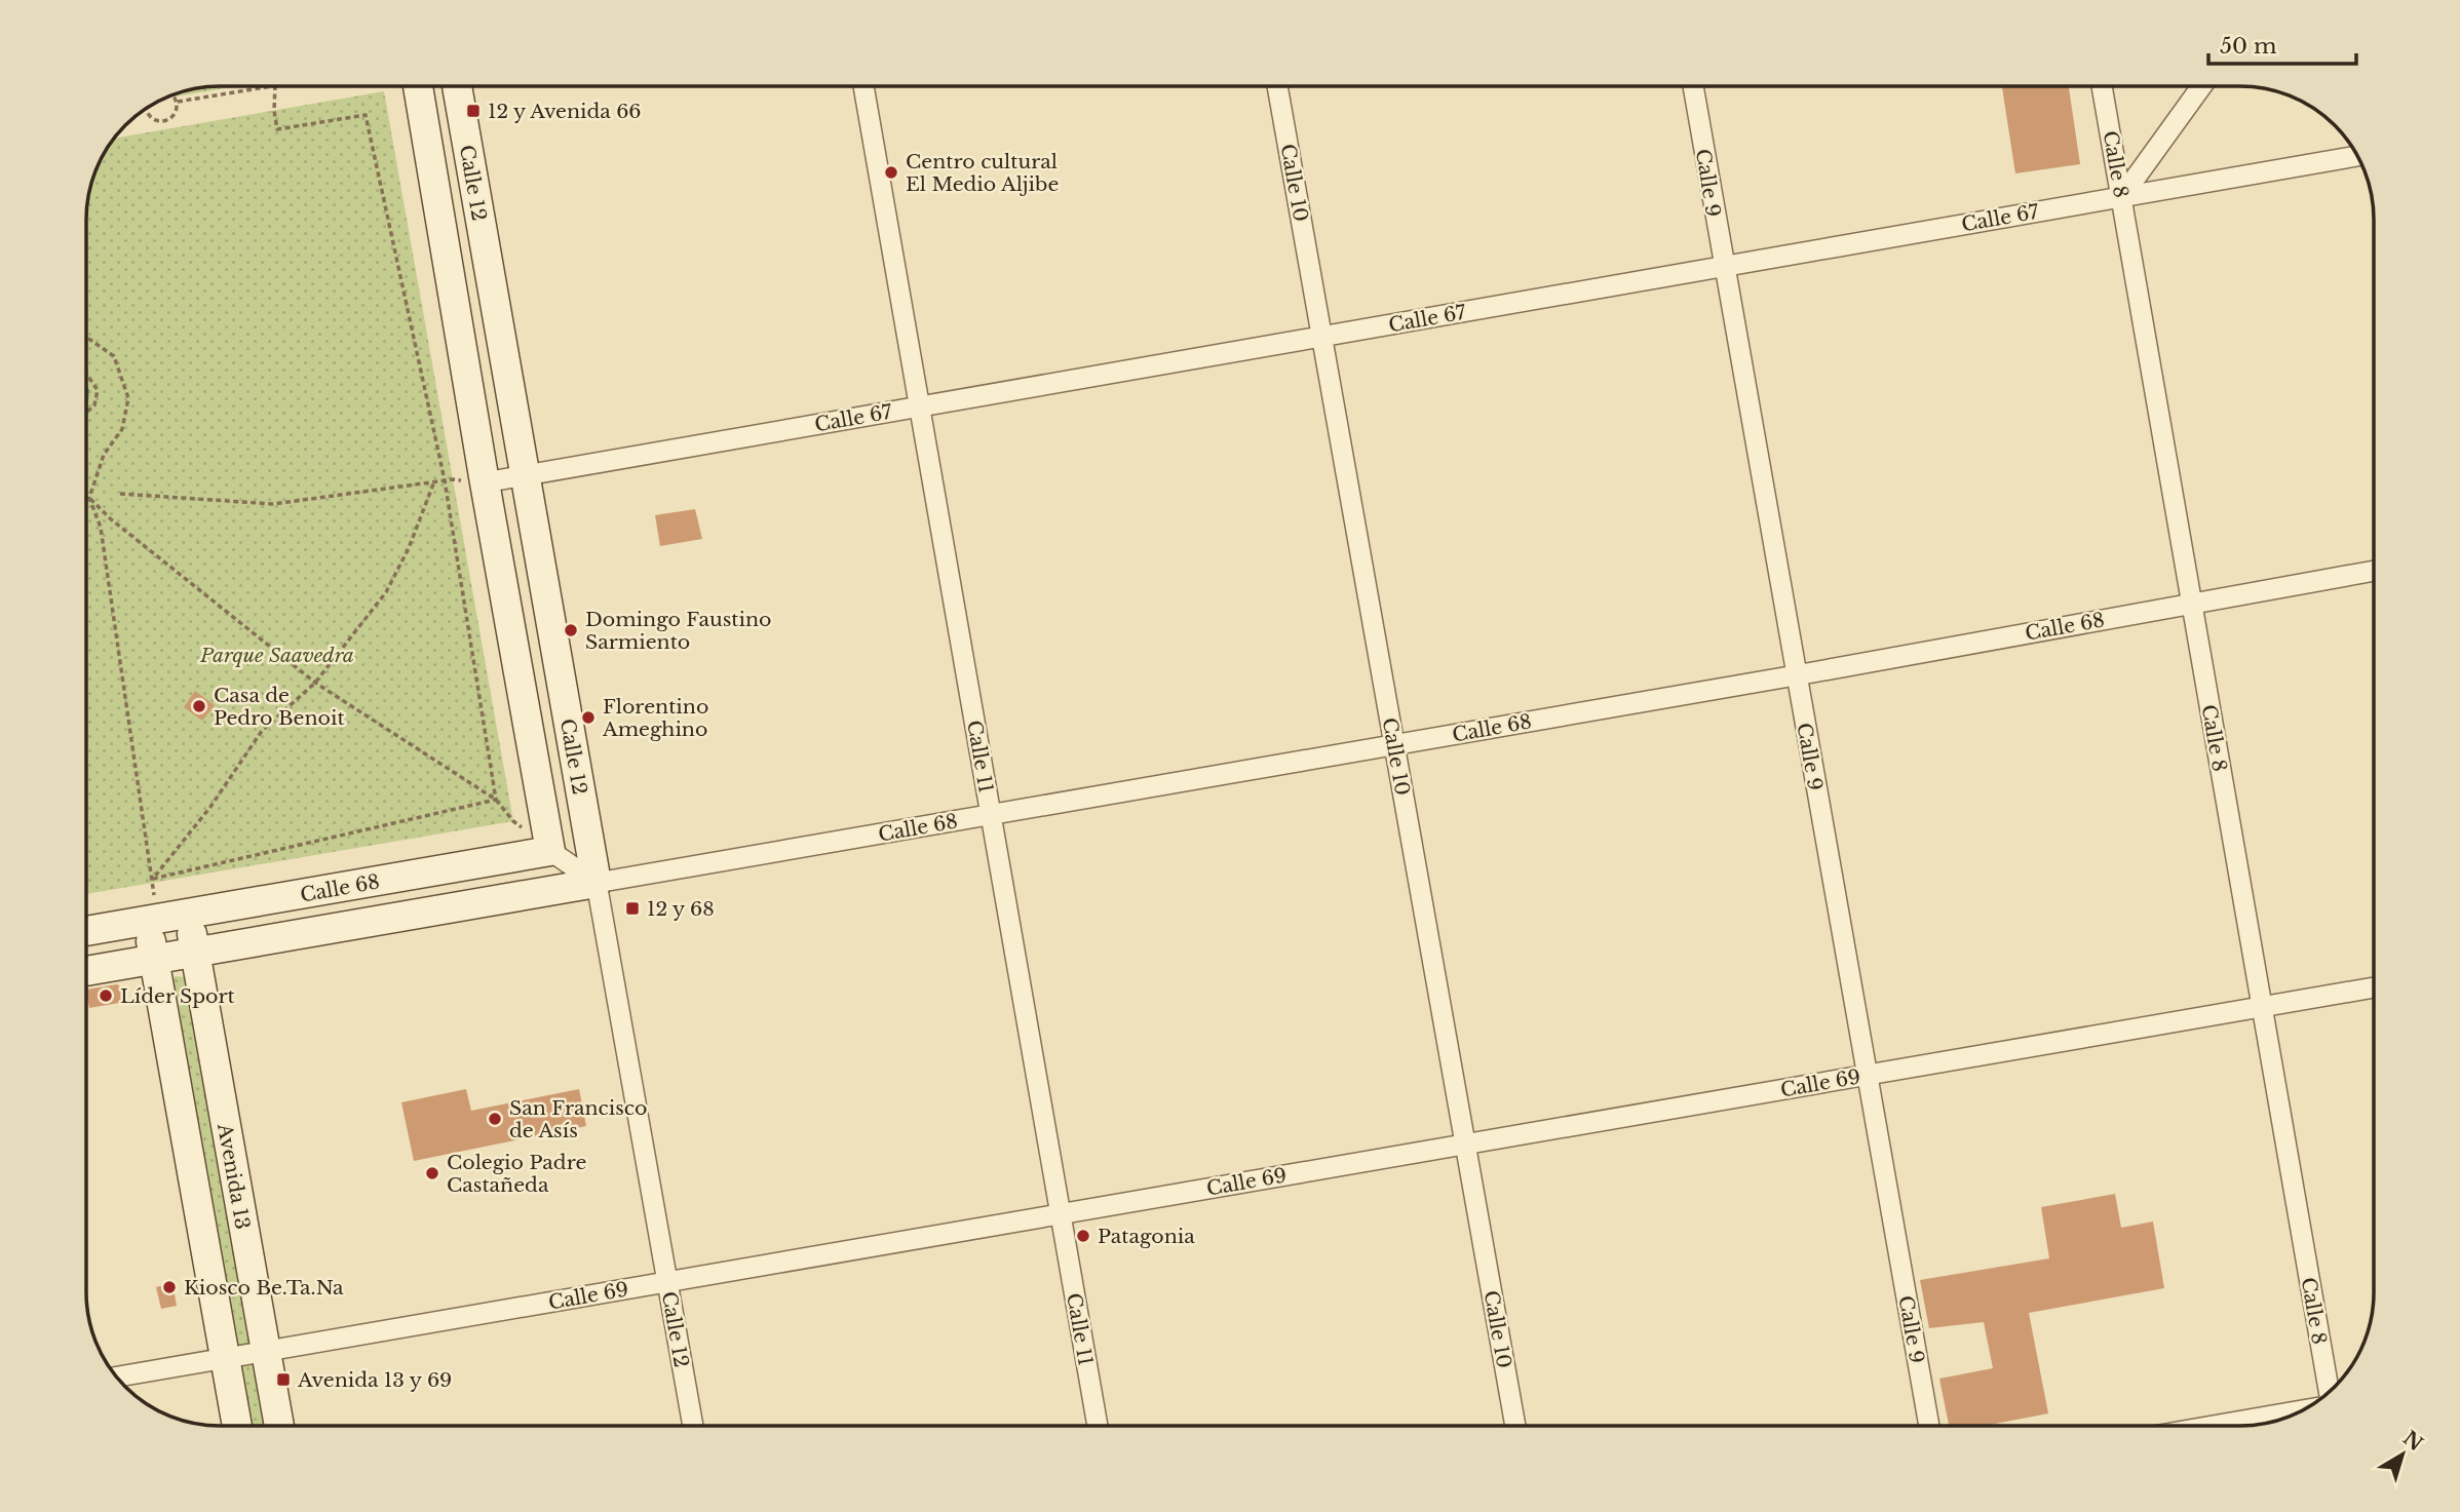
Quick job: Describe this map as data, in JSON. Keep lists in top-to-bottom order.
{
  "streets": {
    "main road": ["Calle 12", "Calle 68", "Avenida 13"],
    "street": [
      "Calle 8",
      "Calle 10",
      "Calle 9",
      "Calle 67",
      "Calle 11",
      "Calle 69"
    ]
  },
  "crossings": [
    ["Calle 8", "Calle 67"],
    ["Calle 8", "Calle 68"],
    ["Calle 8", "Calle 69"],
    ["Calle 12", "Calle 67"],
    ["Calle 12", "Calle 68"],
    ["Calle 12", "Calle 69"],
    ["Calle 10", "Calle 67"],
    ["Calle 10", "Calle 68"],
    ["Calle 10", "Calle 69"],
    ["Calle 9", "Calle 67"],
    ["Calle 9", "Calle 68"],
    ["Calle 9", "Calle 69"],
    ["Calle 67", "Calle 11"],
    ["Calle 68", "Calle 11"],
    ["Calle 68", "Avenida 13"],
    ["Calle 11", "Calle 69"],
    ["Calle 69", "Avenida 13"]
  ],
  "parks": ["Parque Saavedra"],
  "places": {
    "transit": ["12 y Avenida 66", "12 y 68", "Avenida 13 y 69"],
    "other": [
      "Centro cultural El Medio Aljibe",
      "Domingo Faustino Sarmiento",
      "Casa de Pedro Benoit",
      "Florentino Ameghino",
      "Líder Sport",
      "San Francisco de Asís",
      "Colegio Padre Castañeda",
      "Patagonia",
      "Kiosco Be.Ta.Na"
    ]
  },
  "scale_bar": "50 m",
  "north": "top right"
}
